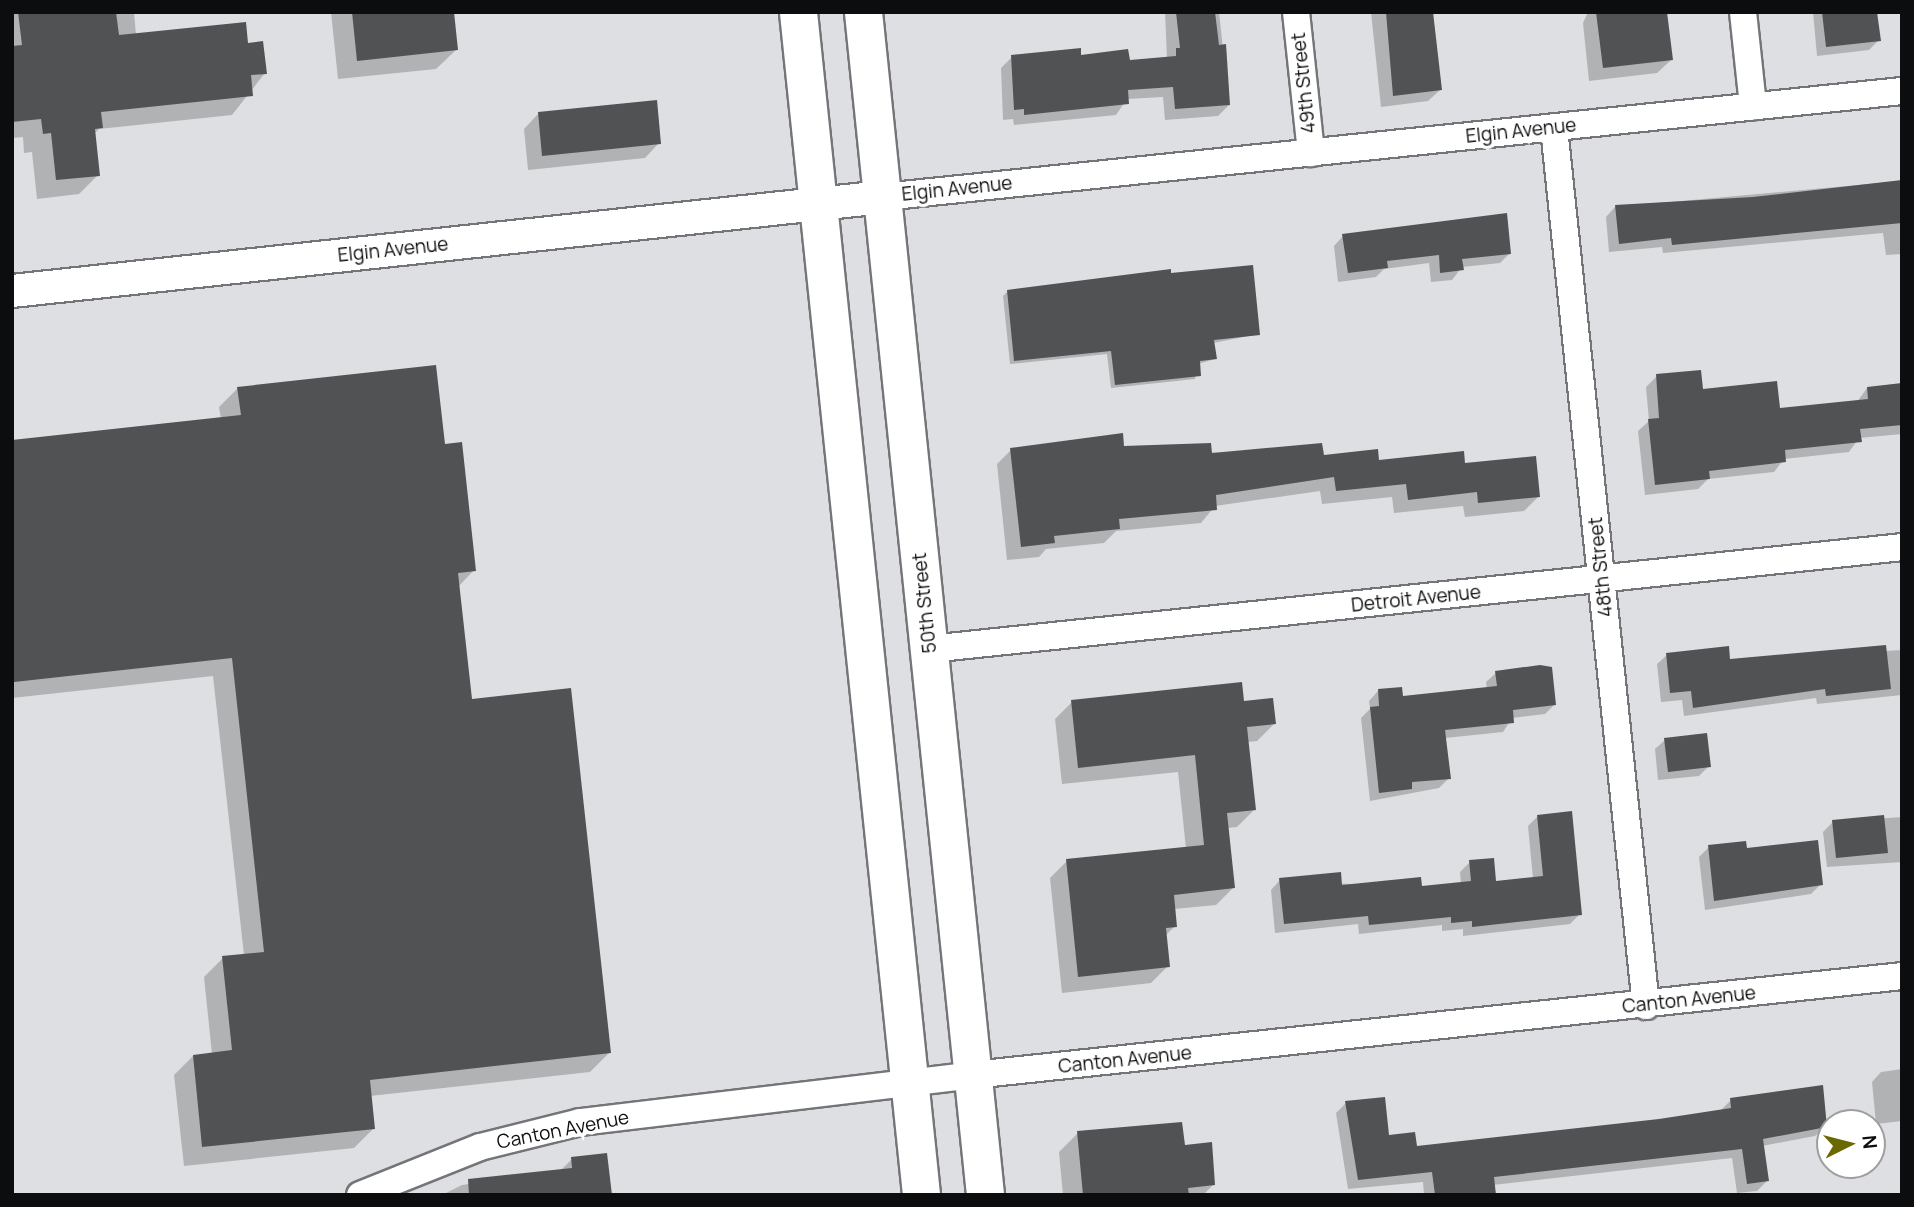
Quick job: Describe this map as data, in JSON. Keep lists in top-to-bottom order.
{
  "streets": {
    "main road": ["50th Street"],
    "street": [
      "49th Street",
      "Elgin Avenue",
      "48th Street",
      "Detroit Avenue",
      "Canton Avenue"
    ]
  },
  "crossings": [
    ["49th Street", "Elgin Avenue"],
    ["Elgin Avenue", "48th Street"],
    ["Elgin Avenue", "50th Street"],
    ["48th Street", "Detroit Avenue"],
    ["48th Street", "Canton Avenue"],
    ["Detroit Avenue", "50th Street"],
    ["50th Street", "Canton Avenue"]
  ],
  "north": "right"
}
